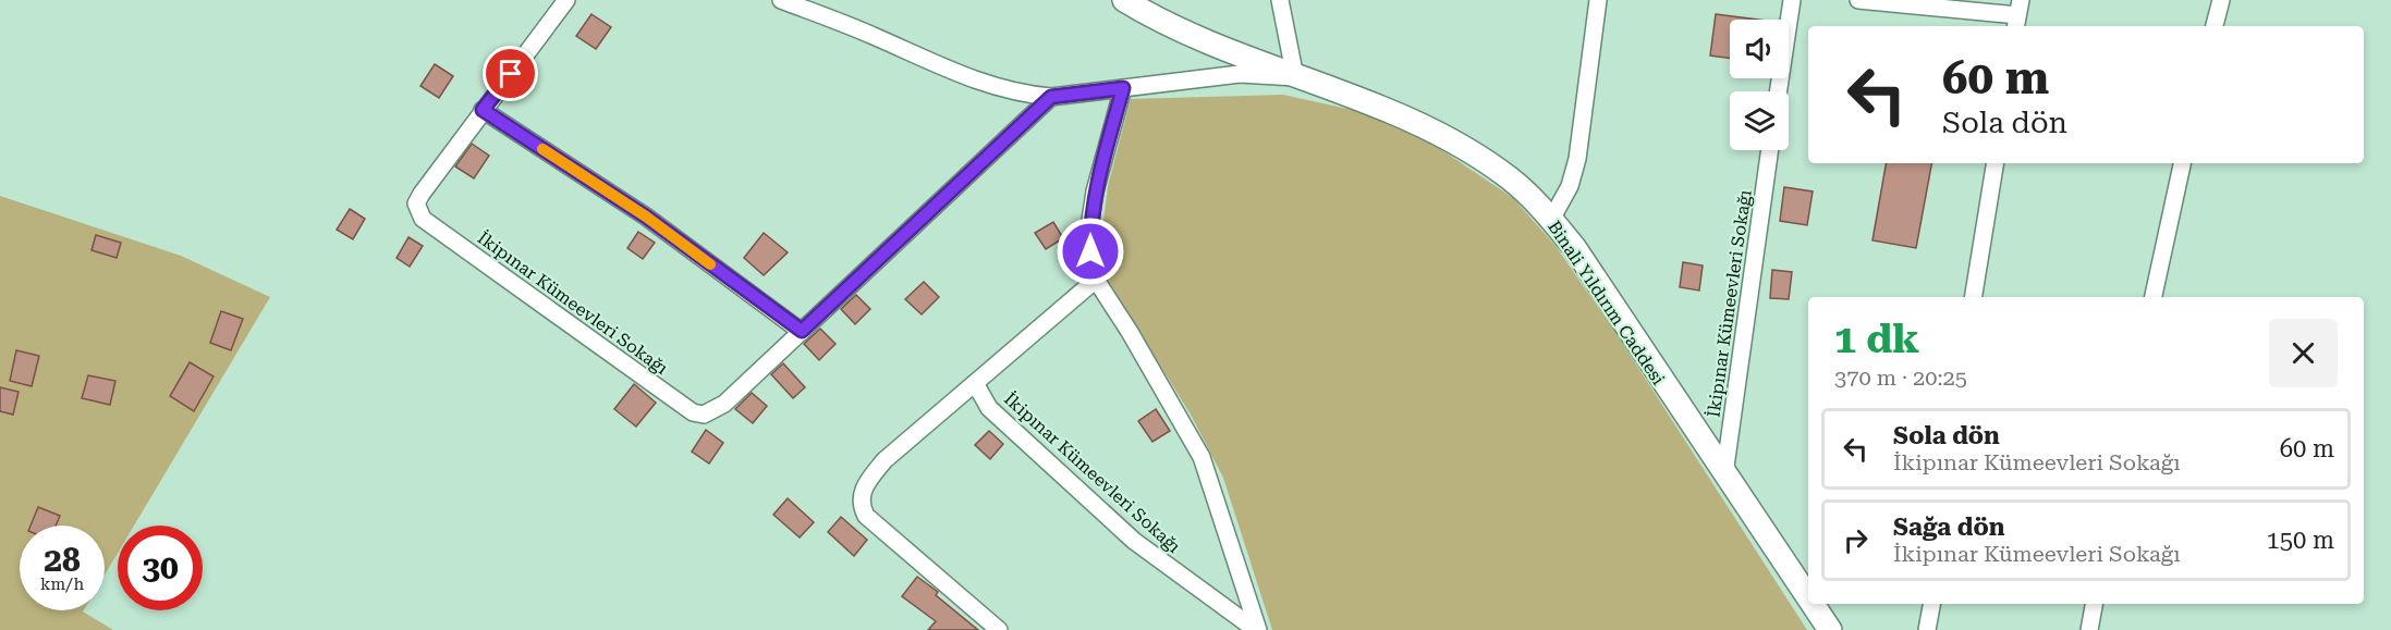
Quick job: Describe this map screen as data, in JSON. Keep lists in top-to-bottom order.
{
  "streets": {
    "street": ["İkipınar Kümeevleri Sokağı", "Binali Yıldırım Caddesi"]
  },
  "crossings": [
    ["İkipınar Kümeevleri Sokağı", "Binali Yıldırım Caddesi"]
  ],
  "page": {
    "turn": ["60 m", "Sola dön"],
    "heading": ["1 dk", "370 m · 20:25"],
    "list": [
      {
        "name": "Sola dön",
        "note": "İkipınar Kümeevleri Sokağı",
        "value": "60 m"
      },
      {
        "name": "Sağa dön",
        "note": "İkipınar Kümeevleri Sokağı",
        "value": "150 m"
      }
    ],
    "speed": "28 km/h",
    "limit": "30"
  }
}
